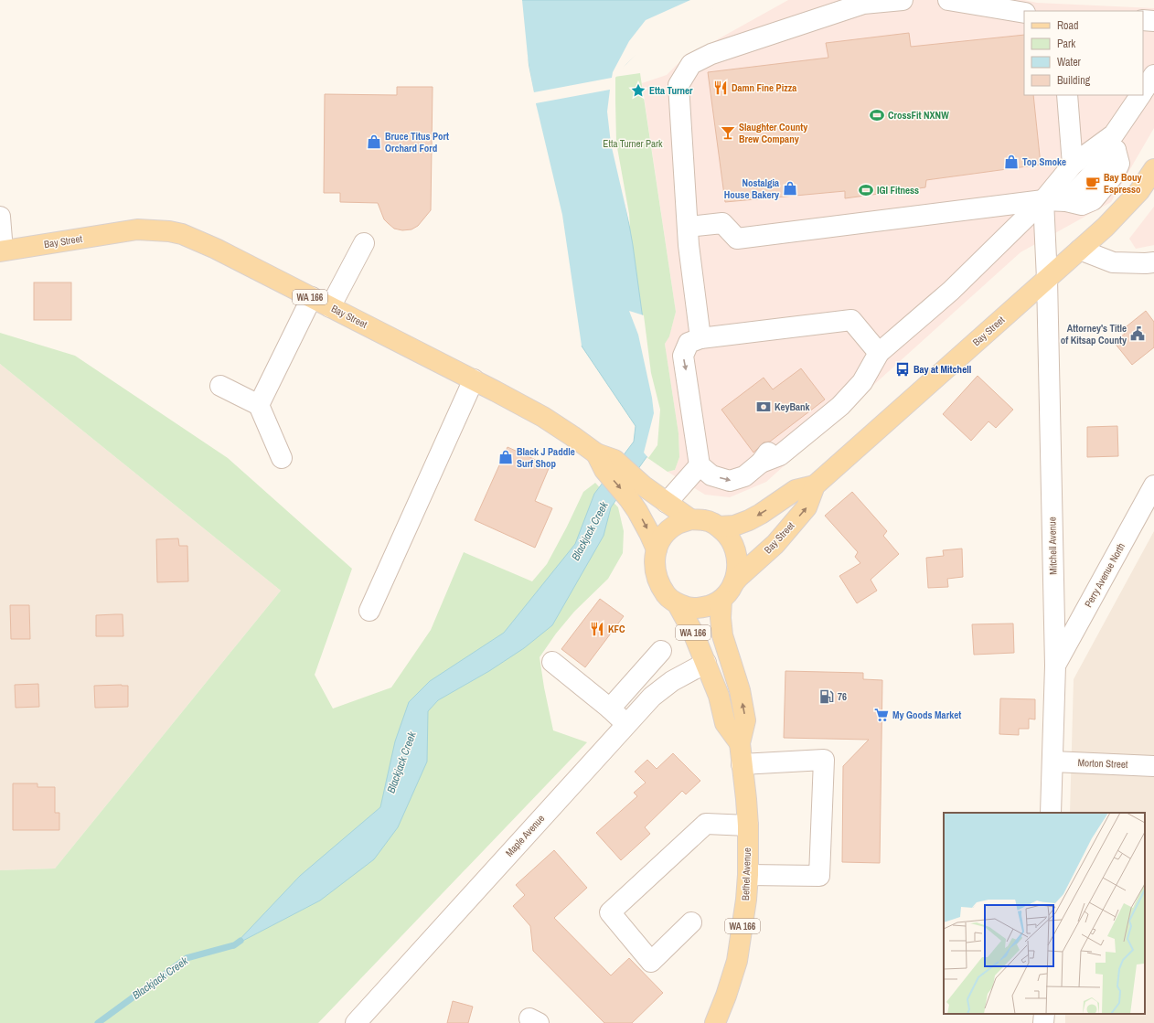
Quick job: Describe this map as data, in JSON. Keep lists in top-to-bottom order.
{
  "streets": {
    "main road": ["Bay Street", "WA 166", "Bethel Avenue"],
    "street": [
      "Mitchell Avenue",
      "Perry Avenue North",
      "Morton Street",
      "Maple Avenue"
    ]
  },
  "crossings": [
    ["Bay Street", "WA 166"],
    ["Bay Street", "Mitchell Avenue"],
    ["Bay Street", "Bethel Avenue"],
    ["WA 166", "Maple Avenue"],
    ["WA 166", "Bethel Avenue"],
    ["Mitchell Avenue", "Perry Avenue North"],
    ["Mitchell Avenue", "Morton Street"]
  ],
  "water": ["Blackjack Creek"],
  "parks": ["Etta Turner Park"],
  "places": {
    "restaurant": ["Damn Fine Pizza", "KFC"],
    "place": ["Etta Turner"],
    "sports": ["CrossFit NXNW", "IGI Fitness"],
    "bar": ["Slaughter County Brew Company"],
    "shop": [
      "Bruce Titus Port Orchard Ford",
      "Top Smoke",
      "Nostalgia House Bakery",
      "Black J Paddle Surf Shop"
    ],
    "cafe": ["Bay Bouy Espresso"],
    "public building": ["Attorney's Title of Kitsap County"],
    "bus stop": ["Bay at Mitchell"],
    "bank": ["KeyBank"],
    "fuel station": ["76"],
    "supermarket": ["My Goods Market"]
  },
  "legend": [
    "Road",
    "Park",
    "Water",
    "Building"
  ]
}
